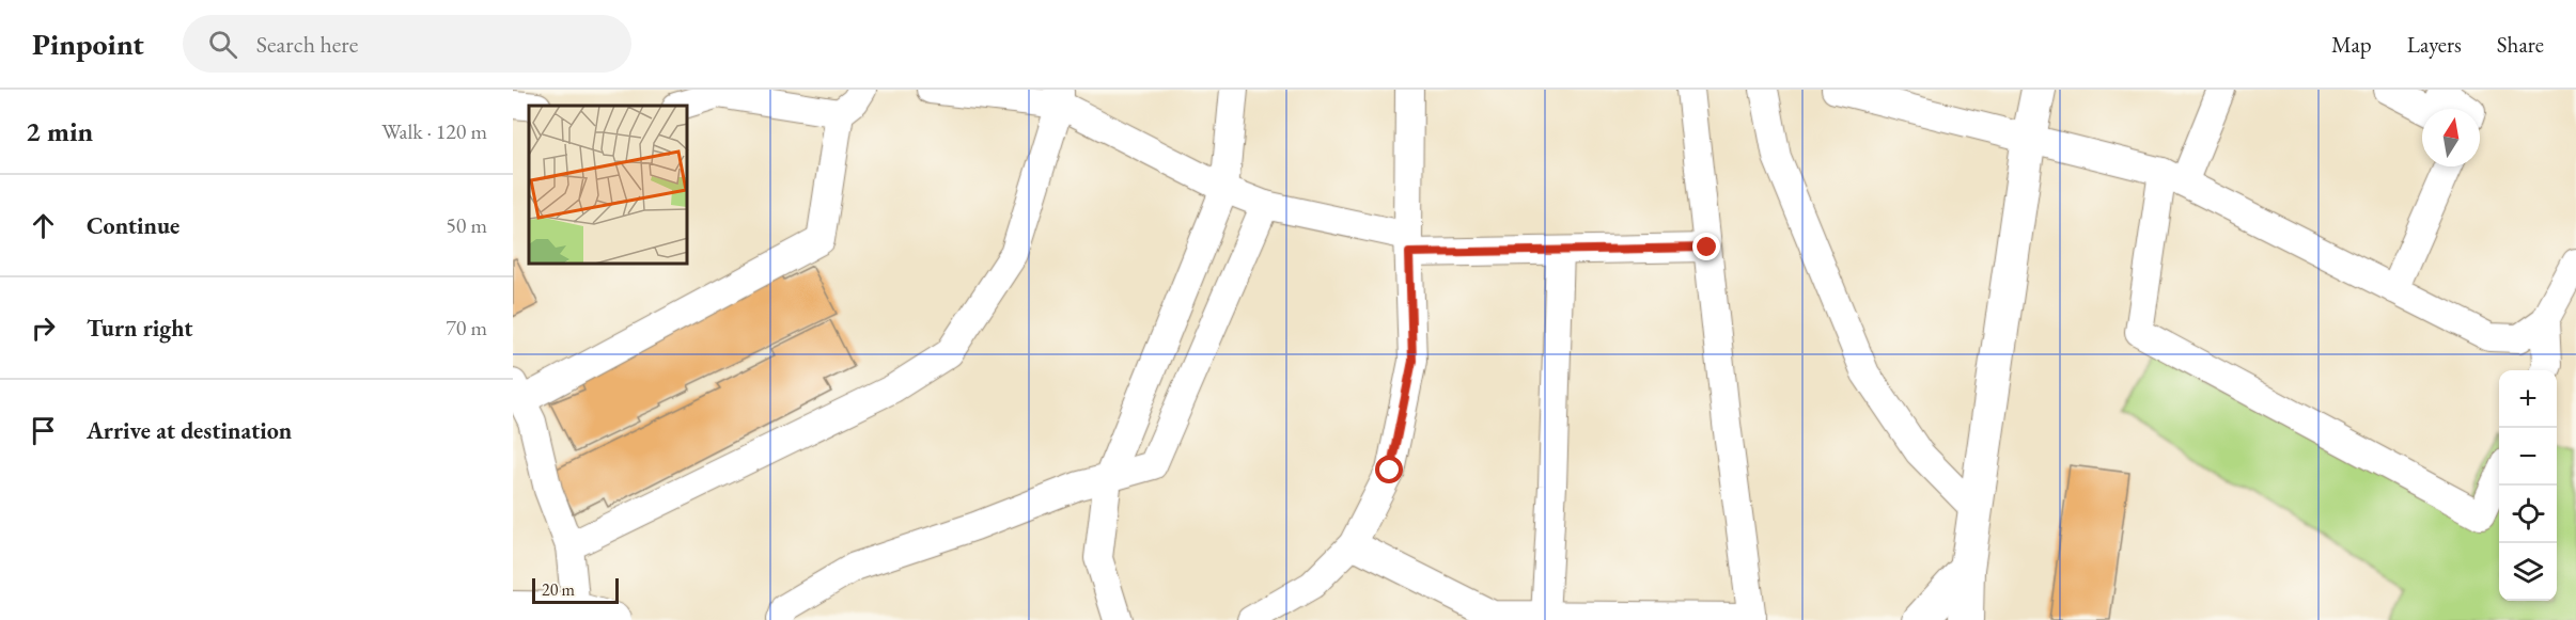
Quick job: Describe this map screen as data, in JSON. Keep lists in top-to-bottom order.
{
  "scale_bar": "20 m",
  "north": "top",
  "page": {
    "header": "Pinpoint",
    "search": "Search here",
    "nav": ["Map", "Layers", "Share"],
    "heading": ["2 min", "Walk · 120 m"],
    "list": [
      ["Continue", "50 m"],
      ["Turn right", "70 m"],
      "Arrive at destination"
    ],
    "map_buttons": ["+", "−"],
    "scale": "20 m"
  }
}
